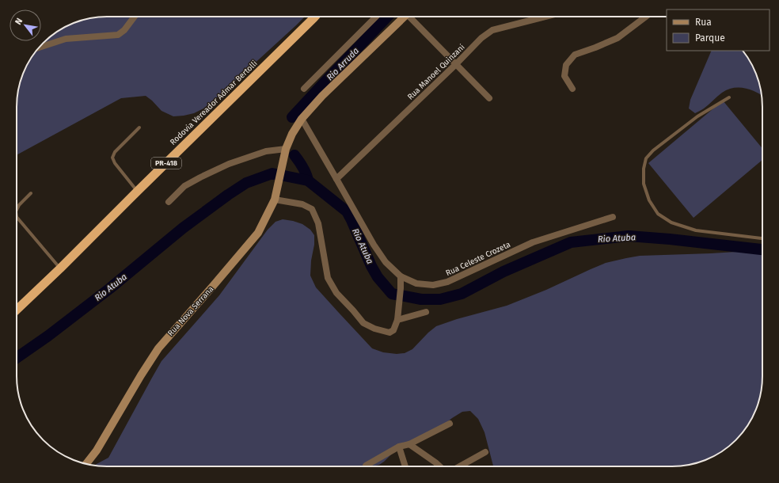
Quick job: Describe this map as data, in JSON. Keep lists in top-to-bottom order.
{
  "streets": {
    "highway": ["Rodovia Vereador Admar Bertolli", "PR-418"],
    "main road": ["Rua Nova Serrana"],
    "street": ["Rua Manoel Quinzani", "Rua Celeste Crozeta"]
  },
  "crossings": [
    ["Rua Manoel Quinzani", "Rua Celeste Crozeta"],
    ["Rua Celeste Crozeta", "Rua Nova Serrana"]
  ],
  "water": ["Rio Arruda", "Rio Atuba"],
  "legend": ["Rua", "Parque"],
  "north": "top left"
}
